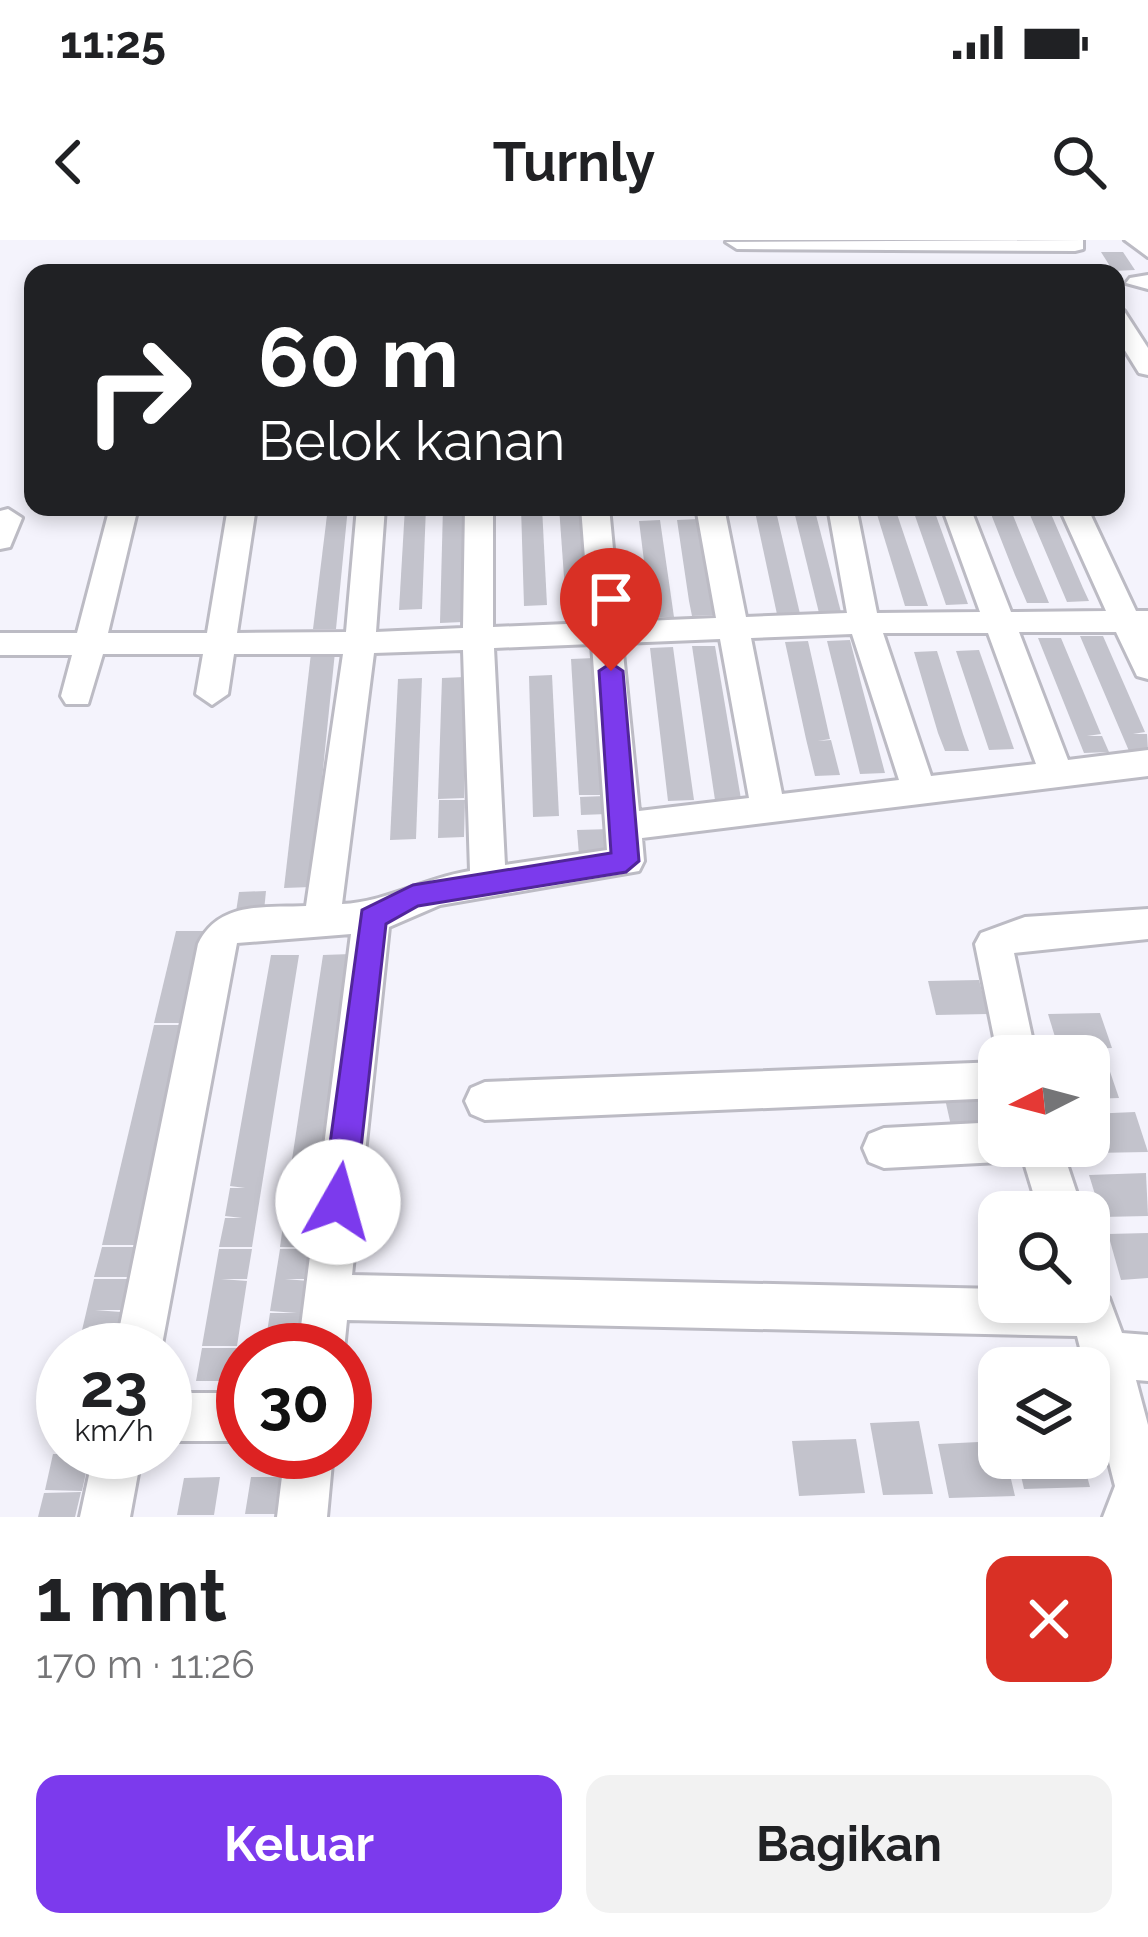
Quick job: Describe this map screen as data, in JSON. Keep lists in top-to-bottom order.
{
  "north": "left",
  "page": {
    "status": "11:25",
    "header": "Turnly",
    "turn": ["60 m", "Belok kanan"],
    "speed": "23 km/h",
    "limit": "30",
    "heading": ["1 mnt", "170 m · 11:26"],
    "buttons": ["Keluar", "Bagikan"]
  }
}
